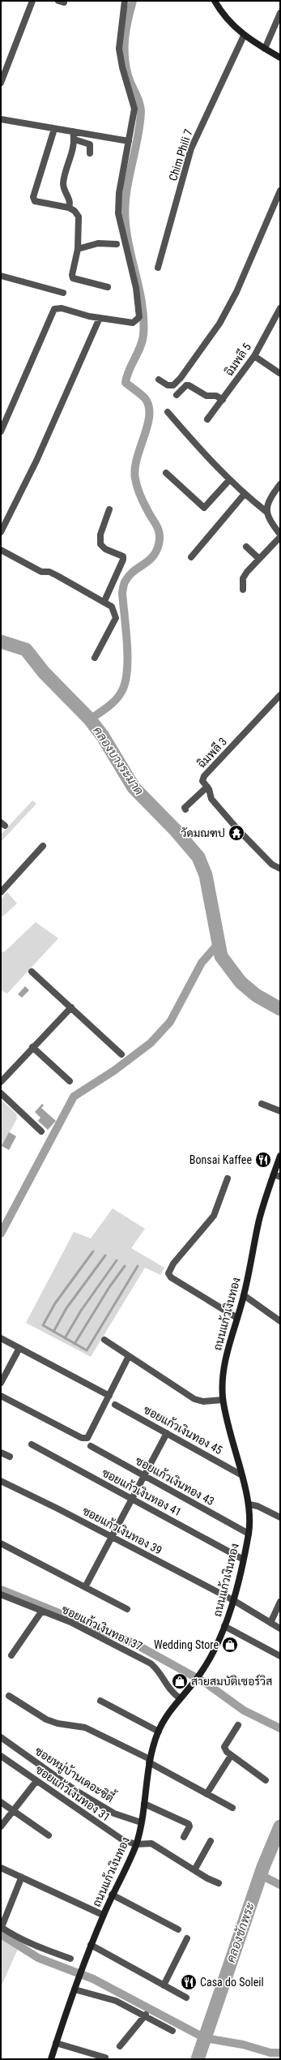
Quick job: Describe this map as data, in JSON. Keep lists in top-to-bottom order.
{
  "streets": {
    "street": [
      "Chim Phili 7",
      "ฉิมพลี 5",
      "ฉิมพลี 3",
      "ถนนแก้วเงินทอง",
      "ซอยแก้วเงินทอง 45",
      "ซอยแก้วเงินทอง 43",
      "ซอยแก้วเงินทอง 41",
      "ซอยแก้วเงินทอง 39",
      "ซอยแก้วเงินทอง 37",
      "ซอยหมู่บ้านเดอะซิตี้",
      "ซอยแก้วเงินทอง 31"
    ]
  },
  "crossings": [
    ["ถนนแก้วเงินทอง", "ซอยแก้วเงินทอง 45"],
    ["ถนนแก้วเงินทอง", "ซอยแก้วเงินทอง 43"],
    ["ถนนแก้วเงินทอง", "ซอยแก้วเงินทอง 41"],
    ["ถนนแก้วเงินทอง", "ซอยแก้วเงินทอง 39"],
    ["ถนนแก้วเงินทอง", "ซอยแก้วเงินทอง 37"],
    ["ถนนแก้วเงินทอง", "ซอยหมู่บ้านเดอะซิตี้"],
    ["ถนนแก้วเงินทอง", "ซอยแก้วเงินทอง 31"]
  ],
  "water": ["คลองบางระมาด", "คลองชักพระ"],
  "places": {
    "temple": ["วัดมณฑป"],
    "restaurant": ["Bonsai Kaffee", "Casa do Soleil"],
    "shop": ["Wedding Store", "สายสมบัติเซอร์วิส"]
  }
}
